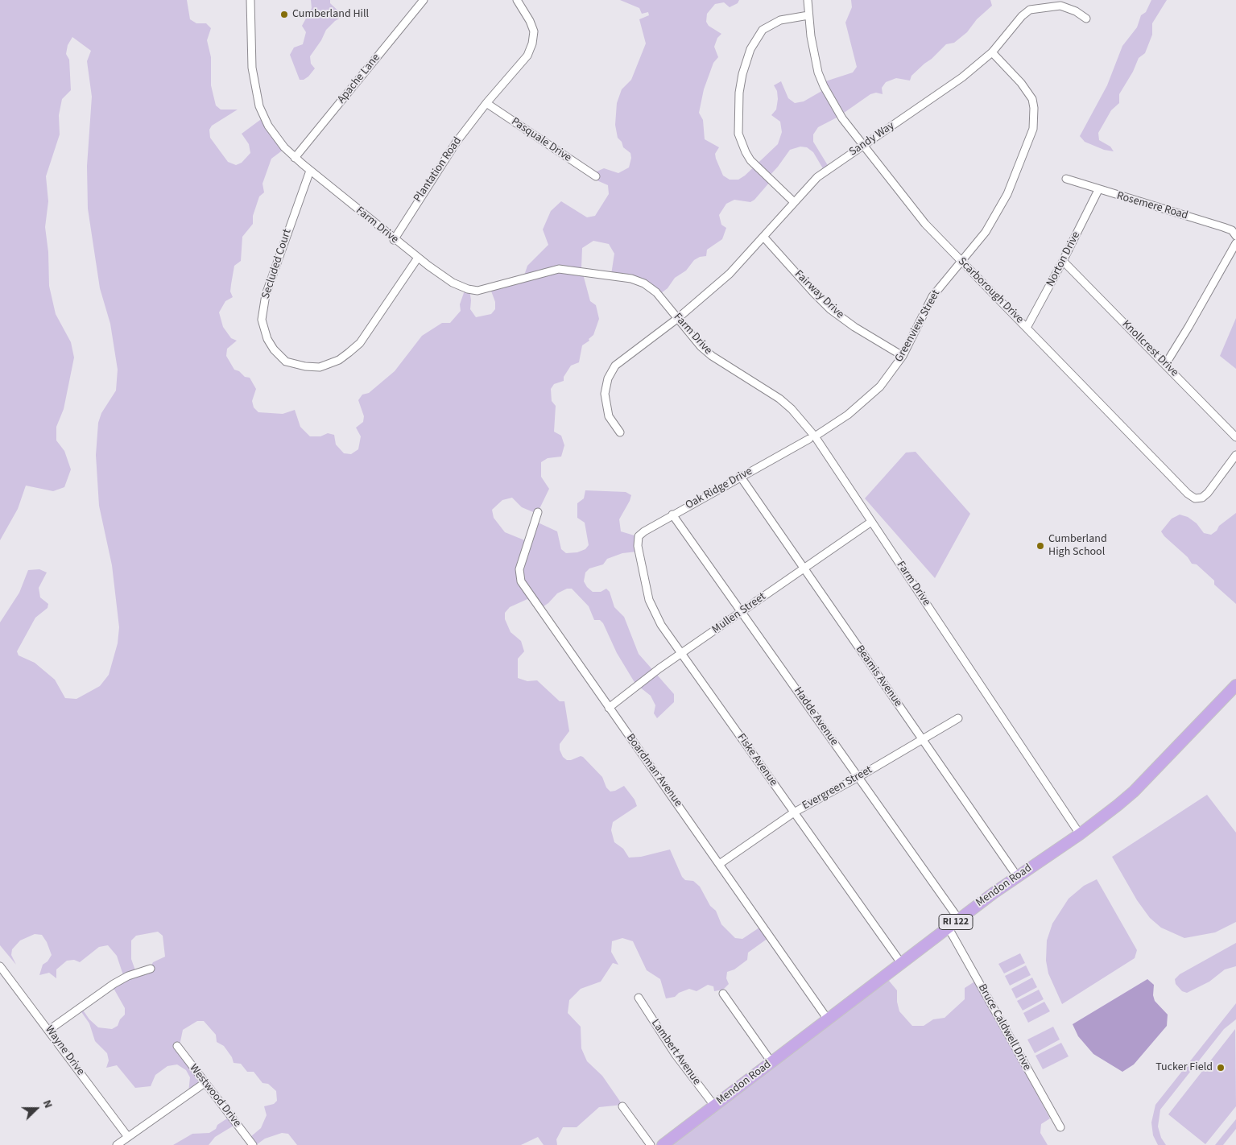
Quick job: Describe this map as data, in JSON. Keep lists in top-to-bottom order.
{
  "streets": {
    "main road": ["Mendon Road", "RI 122"],
    "street": [
      "Apache Lane",
      "Sandy Way",
      "Pasquale Drive",
      "Plantation Road",
      "Rosemere Road",
      "Farm Drive",
      "Norton Drive",
      "Secluded Court",
      "Scarborough Drive",
      "Fairway Drive",
      "Greenview Street",
      "Knollcrest Drive",
      "Oak Ridge Drive",
      "Mullen Street",
      "Beamis Avenue",
      "Hadde Avenue",
      "Fiske Avenue",
      "Boardman Avenue",
      "Evergreen Street",
      "Bruce Caldwell Drive",
      "Wayne Drive",
      "Lambert Avenue",
      "Westwood Drive"
    ]
  },
  "crossings": [
    ["Apache Lane", "Farm Drive"],
    ["Sandy Way", "Farm Drive"],
    ["Sandy Way", "Scarborough Drive"],
    ["Sandy Way", "Fairway Drive"],
    ["Sandy Way", "Greenview Street"],
    ["Pasquale Drive", "Plantation Road"],
    ["Plantation Road", "Farm Drive"],
    ["Rosemere Road", "Norton Drive"],
    ["Farm Drive", "Secluded Court"],
    ["Farm Drive", "Greenview Street"],
    ["Farm Drive", "Oak Ridge Drive"],
    ["Farm Drive", "Mullen Street"],
    ["Farm Drive", "Mendon Road"],
    ["Norton Drive", "Scarborough Drive"],
    ["Norton Drive", "Knollcrest Drive"],
    ["Scarborough Drive", "Greenview Street"],
    ["Fairway Drive", "Greenview Street"],
    ["Greenview Street", "Oak Ridge Drive"],
    ["Oak Ridge Drive", "Beamis Avenue"],
    ["Oak Ridge Drive", "Hadde Avenue"],
    ["Oak Ridge Drive", "Fiske Avenue"],
    ["Mullen Street", "Beamis Avenue"],
    ["Mullen Street", "Hadde Avenue"],
    ["Mullen Street", "Fiske Avenue"],
    ["Mullen Street", "Boardman Avenue"],
    ["Beamis Avenue", "Evergreen Street"],
    ["Beamis Avenue", "Mendon Road"],
    ["Hadde Avenue", "Evergreen Street"],
    ["Hadde Avenue", "Mendon Road"],
    ["Fiske Avenue", "Evergreen Street"],
    ["Fiske Avenue", "Mendon Road"],
    ["Boardman Avenue", "Evergreen Street"],
    ["Boardman Avenue", "Mendon Road"],
    ["Mendon Road", "Bruce Caldwell Drive"],
    ["Mendon Road", "Lambert Avenue"]
  ],
  "places": ["Cumberland Hill", "Cumberland High School", "Tucker Field"],
  "north": "right"
}
